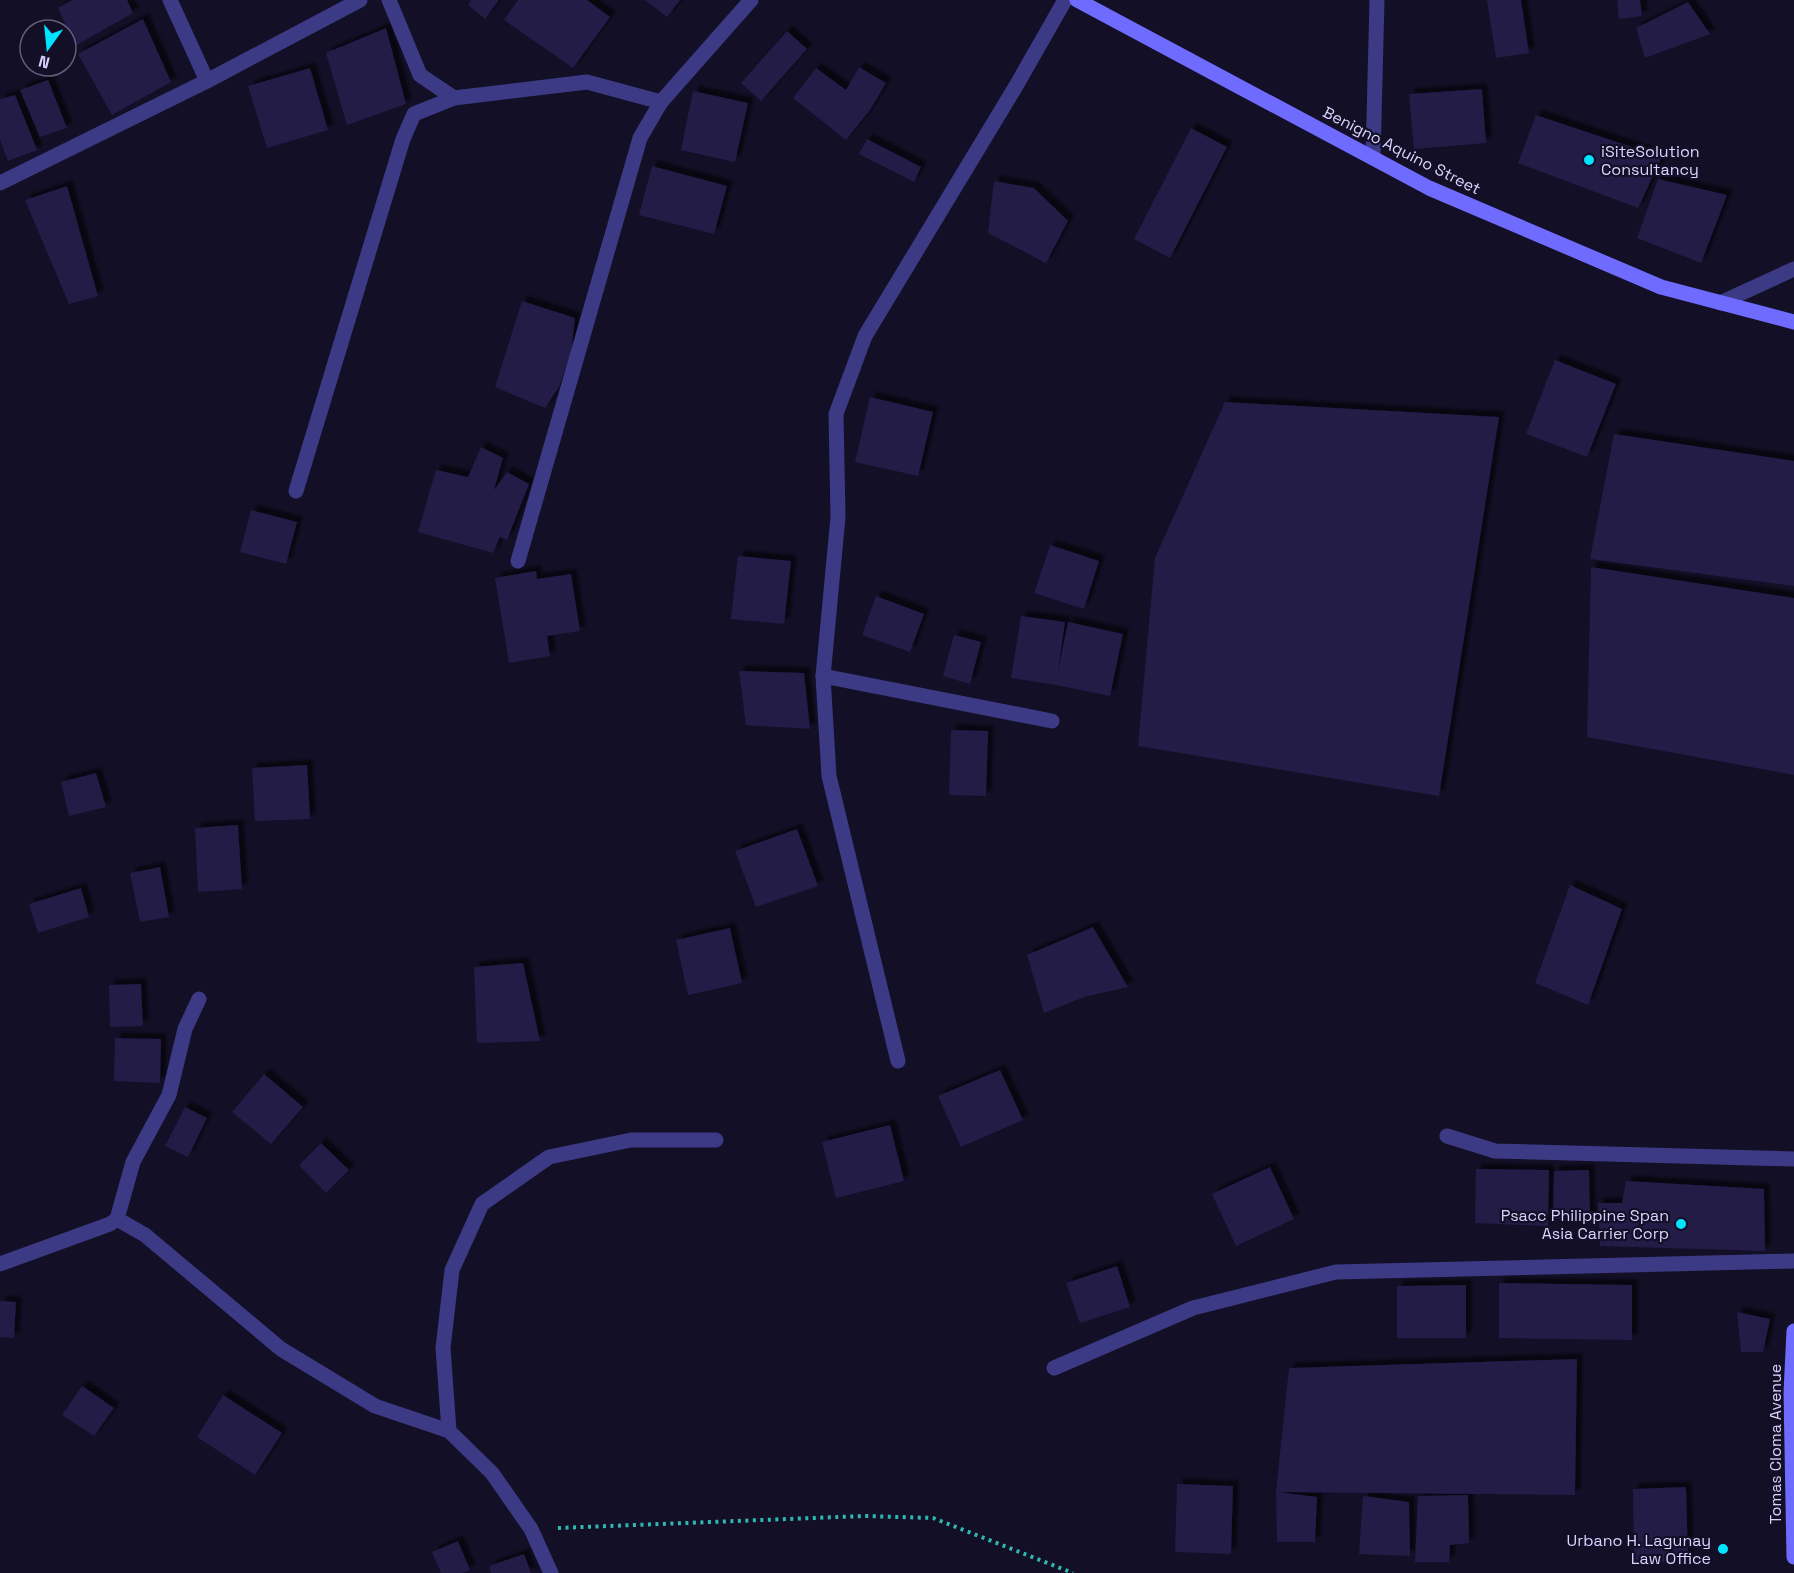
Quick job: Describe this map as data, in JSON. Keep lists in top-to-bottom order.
{
  "streets": {
    "main road": ["Benigno Aquino Street", "Tomas Cloma Avenue"]
  },
  "places": ["iSiteSolution Consultancy", "Psacc Philippine Span Asia Carrier Corp", "Urbano H. Lagunay Law Office"],
  "north": "bottom"
}
